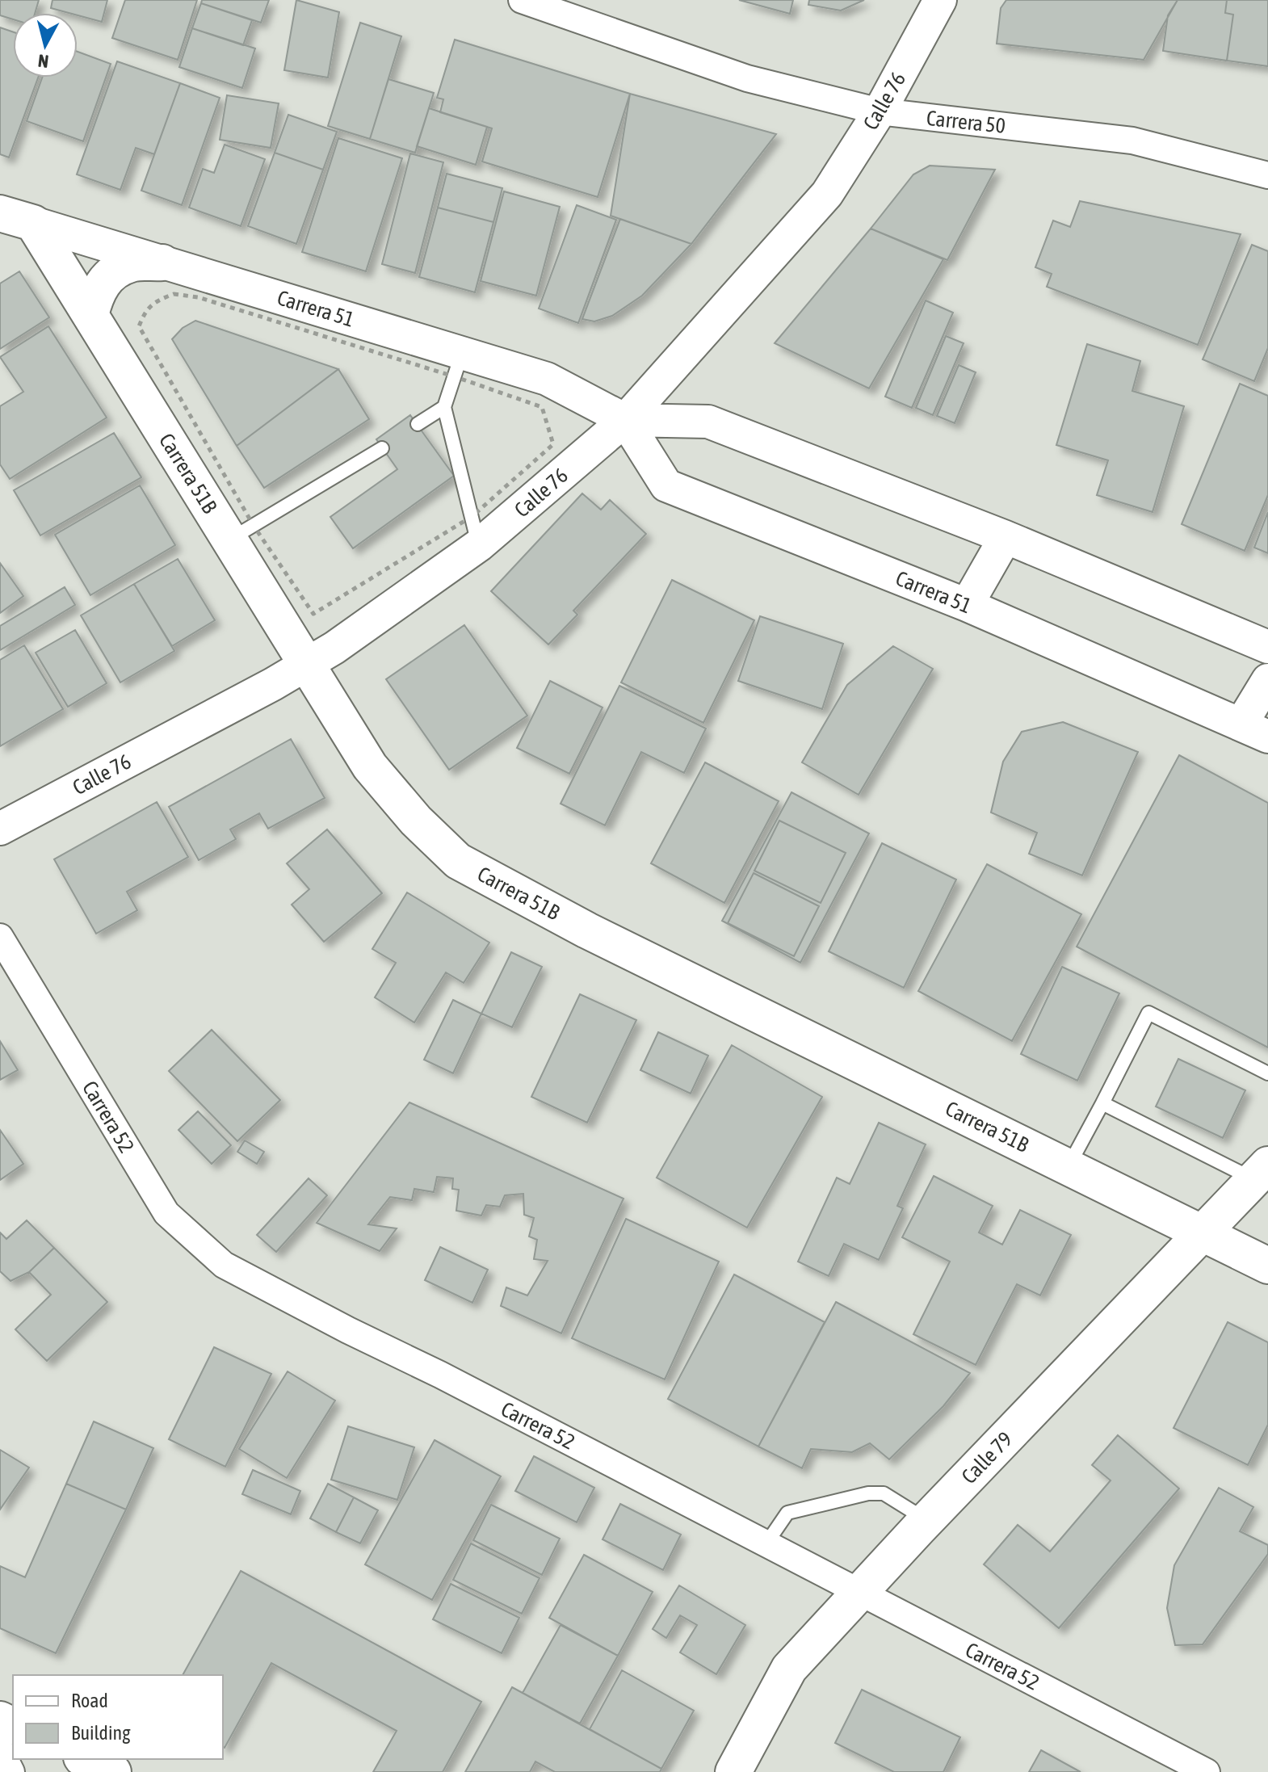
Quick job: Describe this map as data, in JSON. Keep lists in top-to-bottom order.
{
  "streets": {
    "main road": ["Carrera 51B", "Calle 79"],
    "street": [
      "Calle 76",
      "Carrera 50",
      "Carrera 51",
      "Carrera 52"
    ]
  },
  "crossings": [
    ["Calle 76", "Carrera 50"],
    ["Calle 76", "Carrera 51"],
    ["Calle 76", "Carrera 51B"],
    ["Carrera 51", "Carrera 51B"],
    ["Carrera 51B", "Calle 79"],
    ["Carrera 52", "Calle 79"]
  ],
  "legend": ["Road", "Building"],
  "north": "bottom"
}
